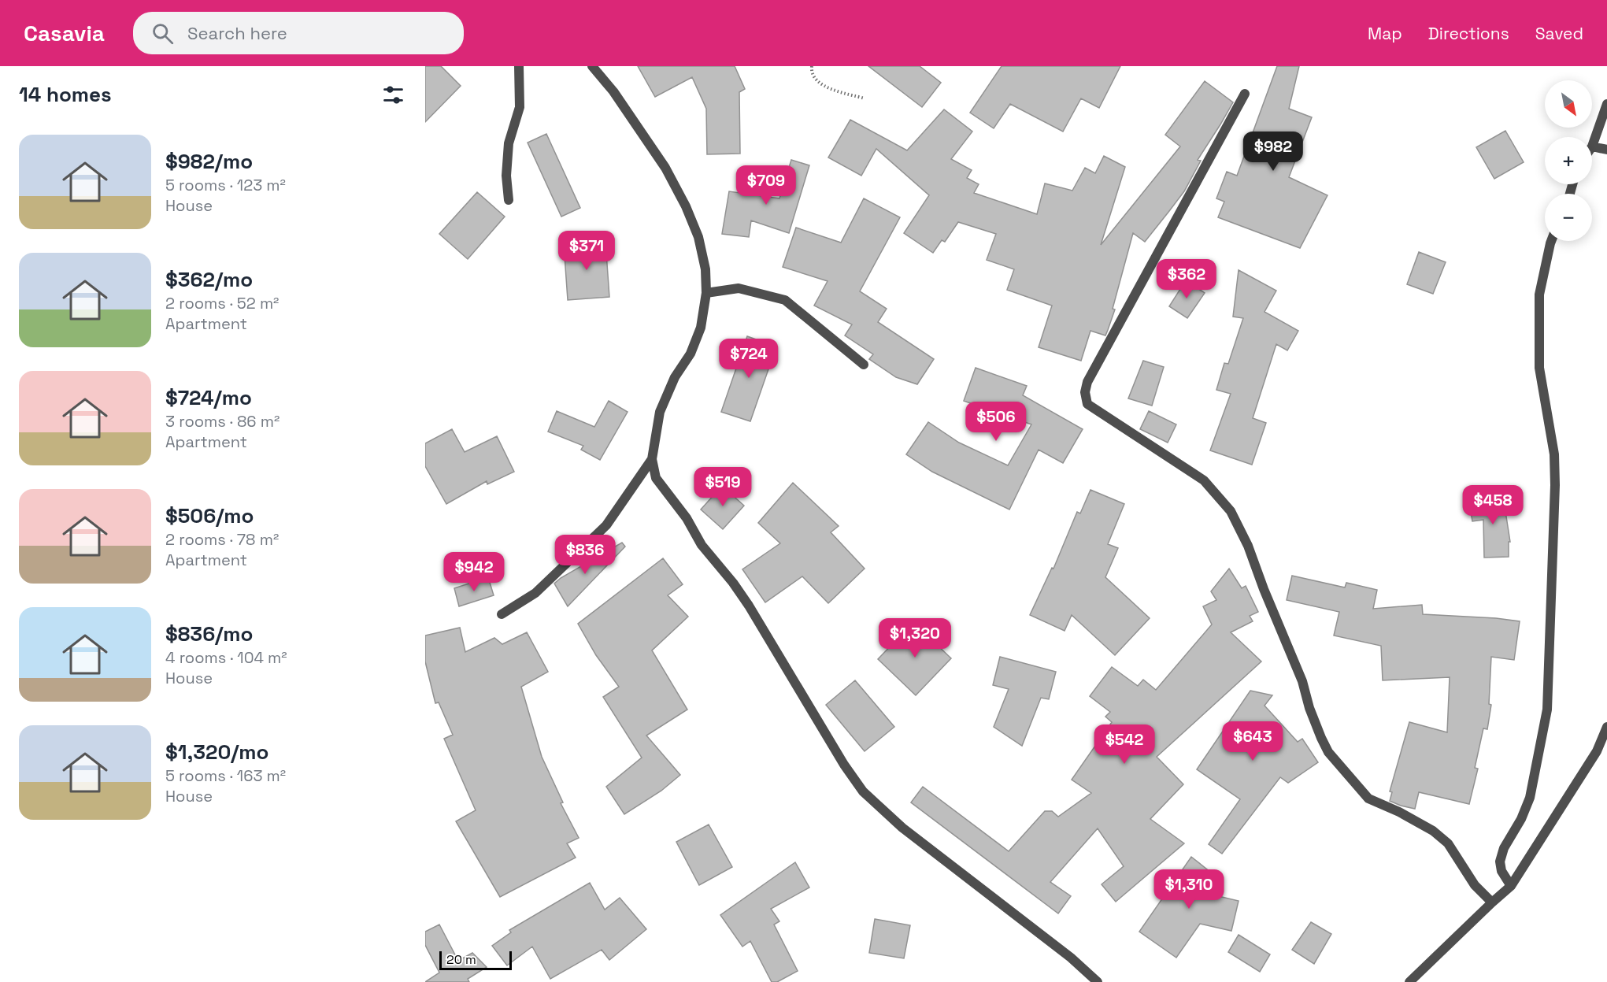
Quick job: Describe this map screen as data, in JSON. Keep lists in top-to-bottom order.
{
  "scale_bar": "20 m",
  "north": "bottom right",
  "page": {
    "header": "Casavia",
    "search": "Search here",
    "nav": ["Map", "Directions", "Saved"],
    "heading": "14 homes",
    "map_buttons": ["+", "−"],
    "list": [
      {
        "name": "$982/mo",
        "note": "5 rooms · 123 m² · House"
      },
      {
        "name": "$362/mo",
        "note": "2 rooms · 52 m² · Apartment"
      },
      {
        "name": "$724/mo",
        "note": "3 rooms · 86 m² · Apartment"
      },
      {
        "name": "$506/mo",
        "note": "2 rooms · 78 m² · Apartment"
      },
      {
        "name": "$836/mo",
        "note": "4 rooms · 104 m² · House"
      },
      {
        "name": "$1,320/mo",
        "note": "5 rooms · 163 m² · House"
      }
    ],
    "price": [
      "$982",
      "$709",
      "$371",
      "$362",
      "$724",
      "$506",
      "$519",
      "$458",
      "$836",
      "$942",
      "$1,320",
      "$643",
      "$542",
      "$1,310"
    ],
    "scale": "20 m"
  }
}
